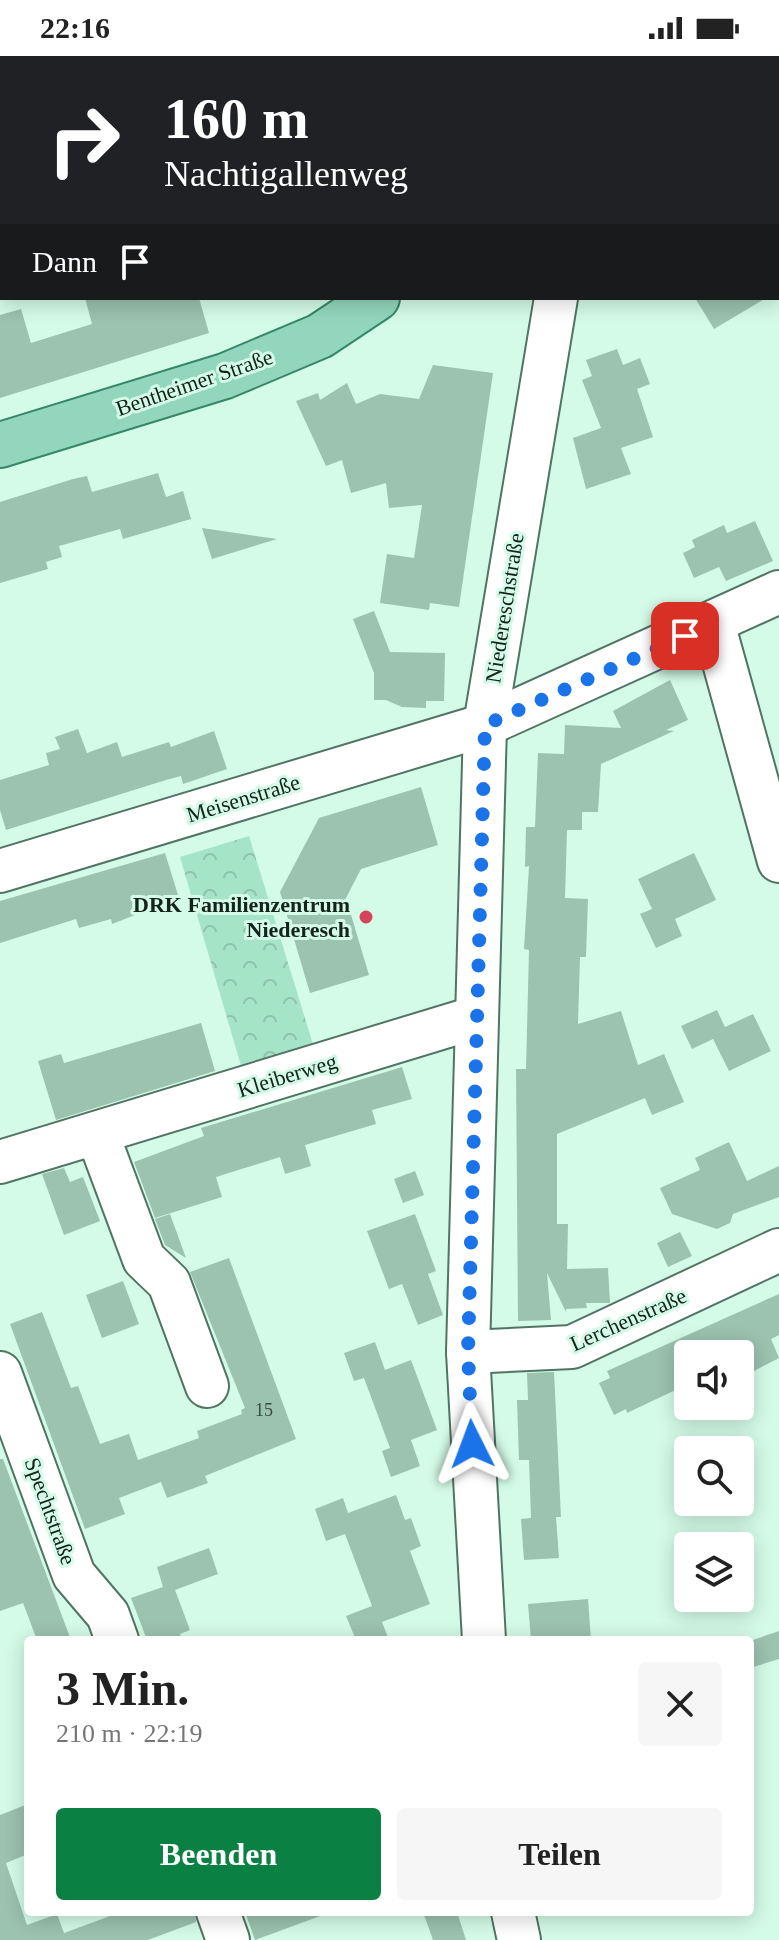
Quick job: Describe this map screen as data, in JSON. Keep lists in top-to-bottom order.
{
  "streets": {
    "main road": ["Bentheimer Straße"],
    "street": [
      "Niedereschstraße",
      "Meisenstraße",
      "Kleiberweg",
      "Lerchenstraße",
      "Spechtstraße"
    ]
  },
  "crossings": [
    ["Niedereschstraße", "Meisenstraße"],
    ["Niedereschstraße", "Kleiberweg"],
    ["Niedereschstraße", "Lerchenstraße"]
  ],
  "places": ["DRK Familienzentrum Niederesch"],
  "house_numbers": ["15"],
  "page": {
    "status": "22:16",
    "turn": ["160 m", "Nachtigallenweg"],
    "then": "Dann",
    "heading": ["3 Min.", "210 m · 22:19"],
    "buttons": ["Beenden", "Teilen"]
  }
}
